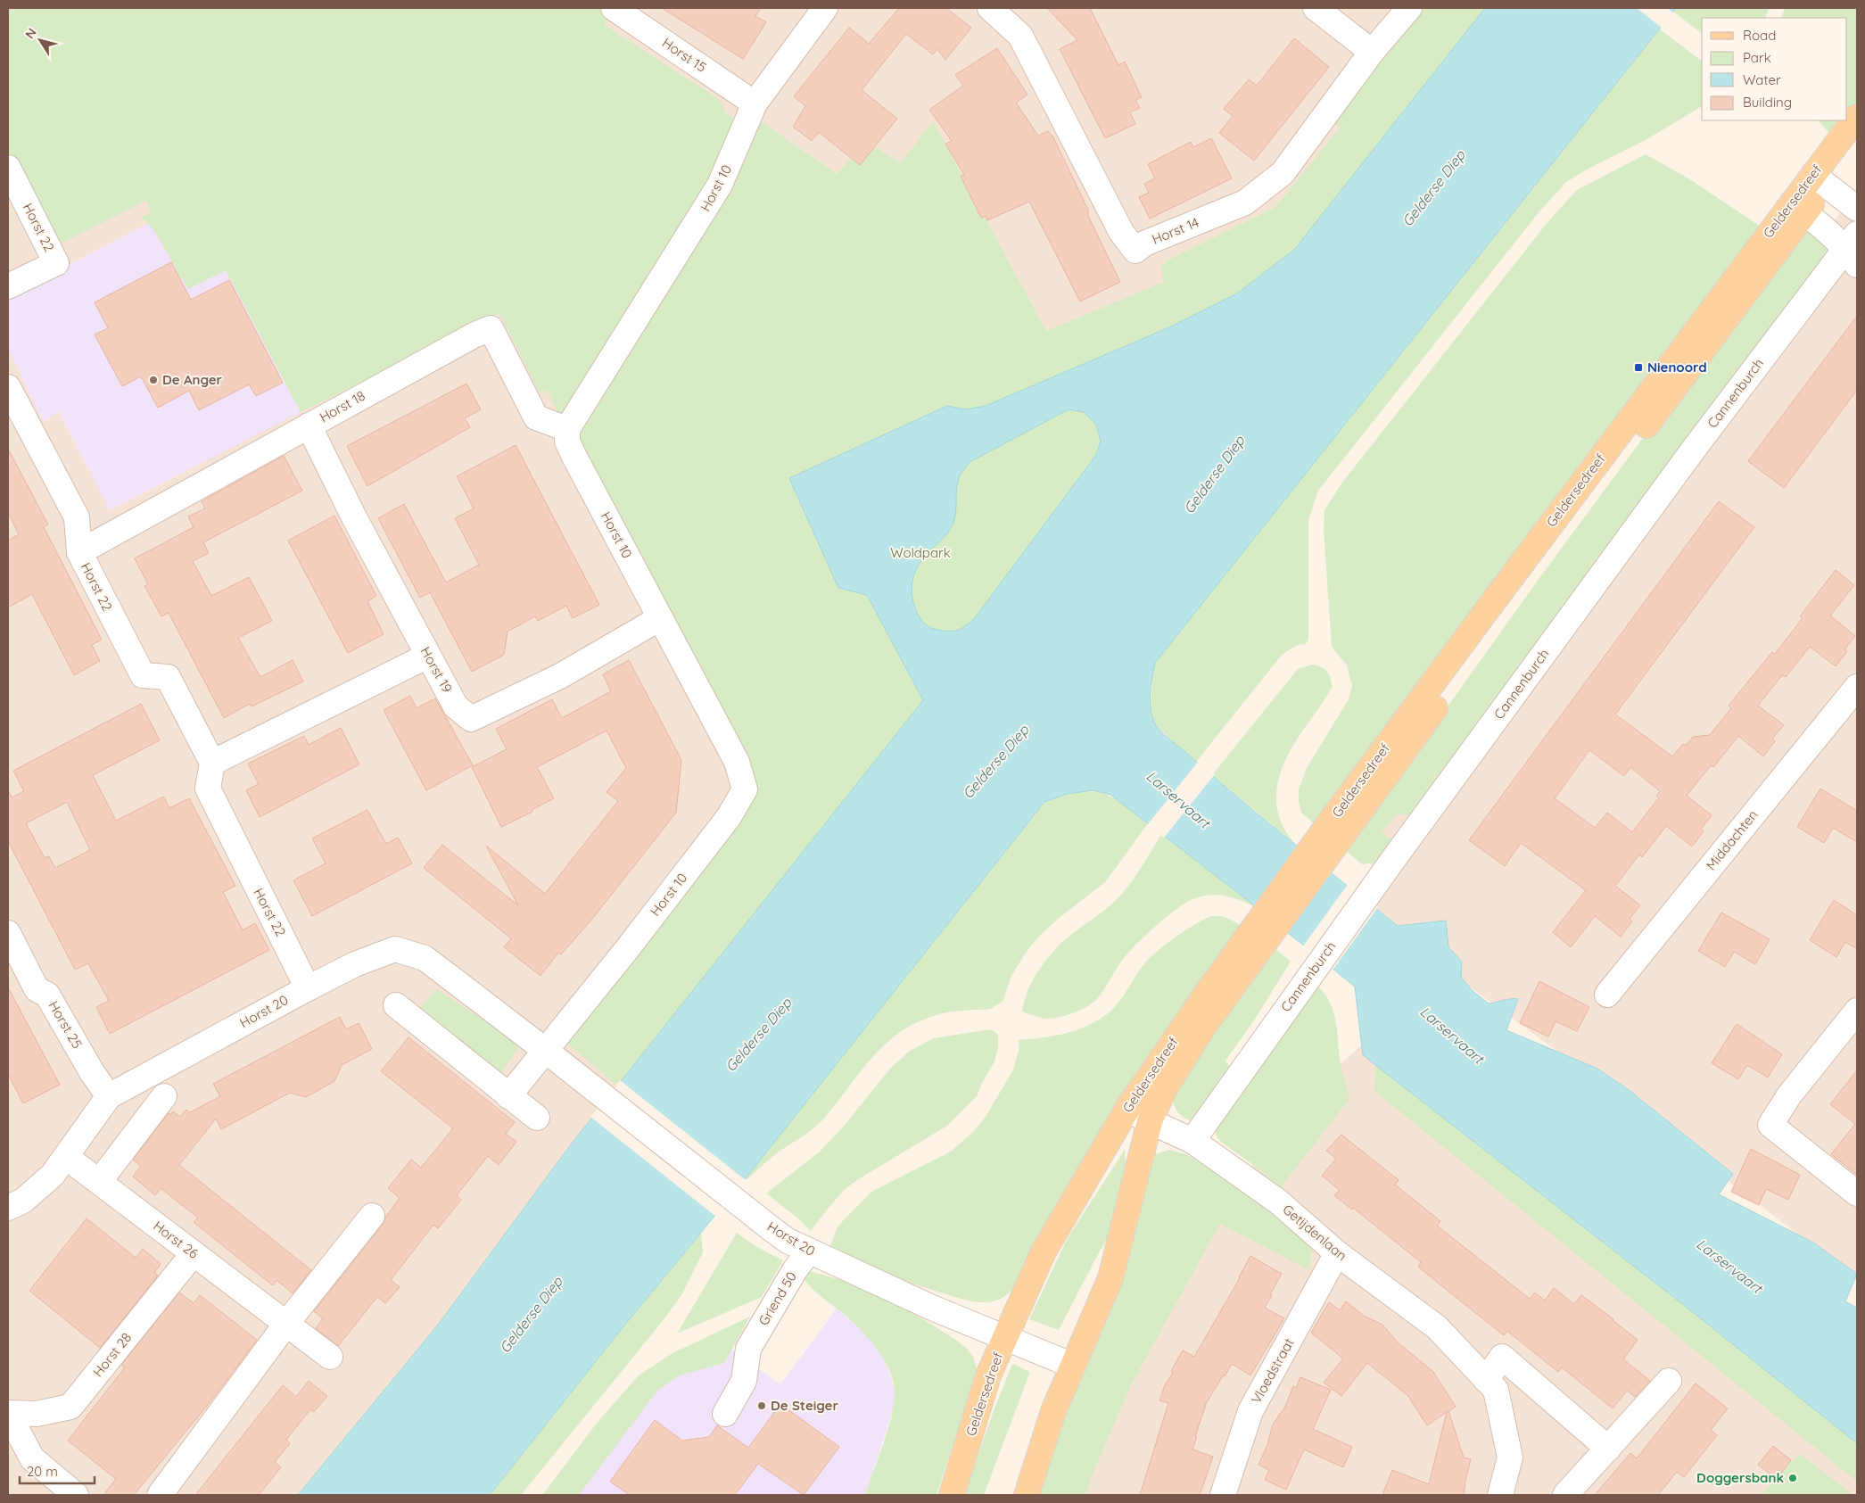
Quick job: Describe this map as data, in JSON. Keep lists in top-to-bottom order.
{
  "streets": {
    "main road": ["Geldersedreef"],
    "street": [
      "Horst 15",
      "Horst 10",
      "Horst 22",
      "Horst 14",
      "Cannenburch",
      "Horst 18",
      "Horst 19",
      "Middachten",
      "Horst 20",
      "Horst 25",
      "Getijdenlaan",
      "Horst 26",
      "Griend 50",
      "Horst 28",
      "Vloedstraat"
    ]
  },
  "crossings": [
    ["Horst 15", "Horst 10"],
    ["Horst 10", "Horst 18"],
    ["Horst 10", "Horst 19"],
    ["Horst 10", "Horst 20"],
    ["Geldersedreef", "Horst 20"],
    ["Geldersedreef", "Getijdenlaan"],
    ["Horst 22", "Horst 18"],
    ["Horst 22", "Horst 20"],
    ["Cannenburch", "Getijdenlaan"],
    ["Horst 18", "Horst 19"],
    ["Horst 20", "Horst 25"],
    ["Horst 20", "Horst 26"],
    ["Horst 20", "Griend 50"],
    ["Getijdenlaan", "Vloedstraat"],
    ["Horst 26", "Horst 28"]
  ],
  "water": ["Gelderse Diep", "Larservaart"],
  "parks": ["Woldpark"],
  "places": {
    "transit": ["Nienoord"],
    "other": ["De Anger", "De Steiger", "Doggersbank"]
  },
  "legend": [
    "Road",
    "Park",
    "Water",
    "Building"
  ],
  "scale_bar": "20 m",
  "north": "top left"
}
